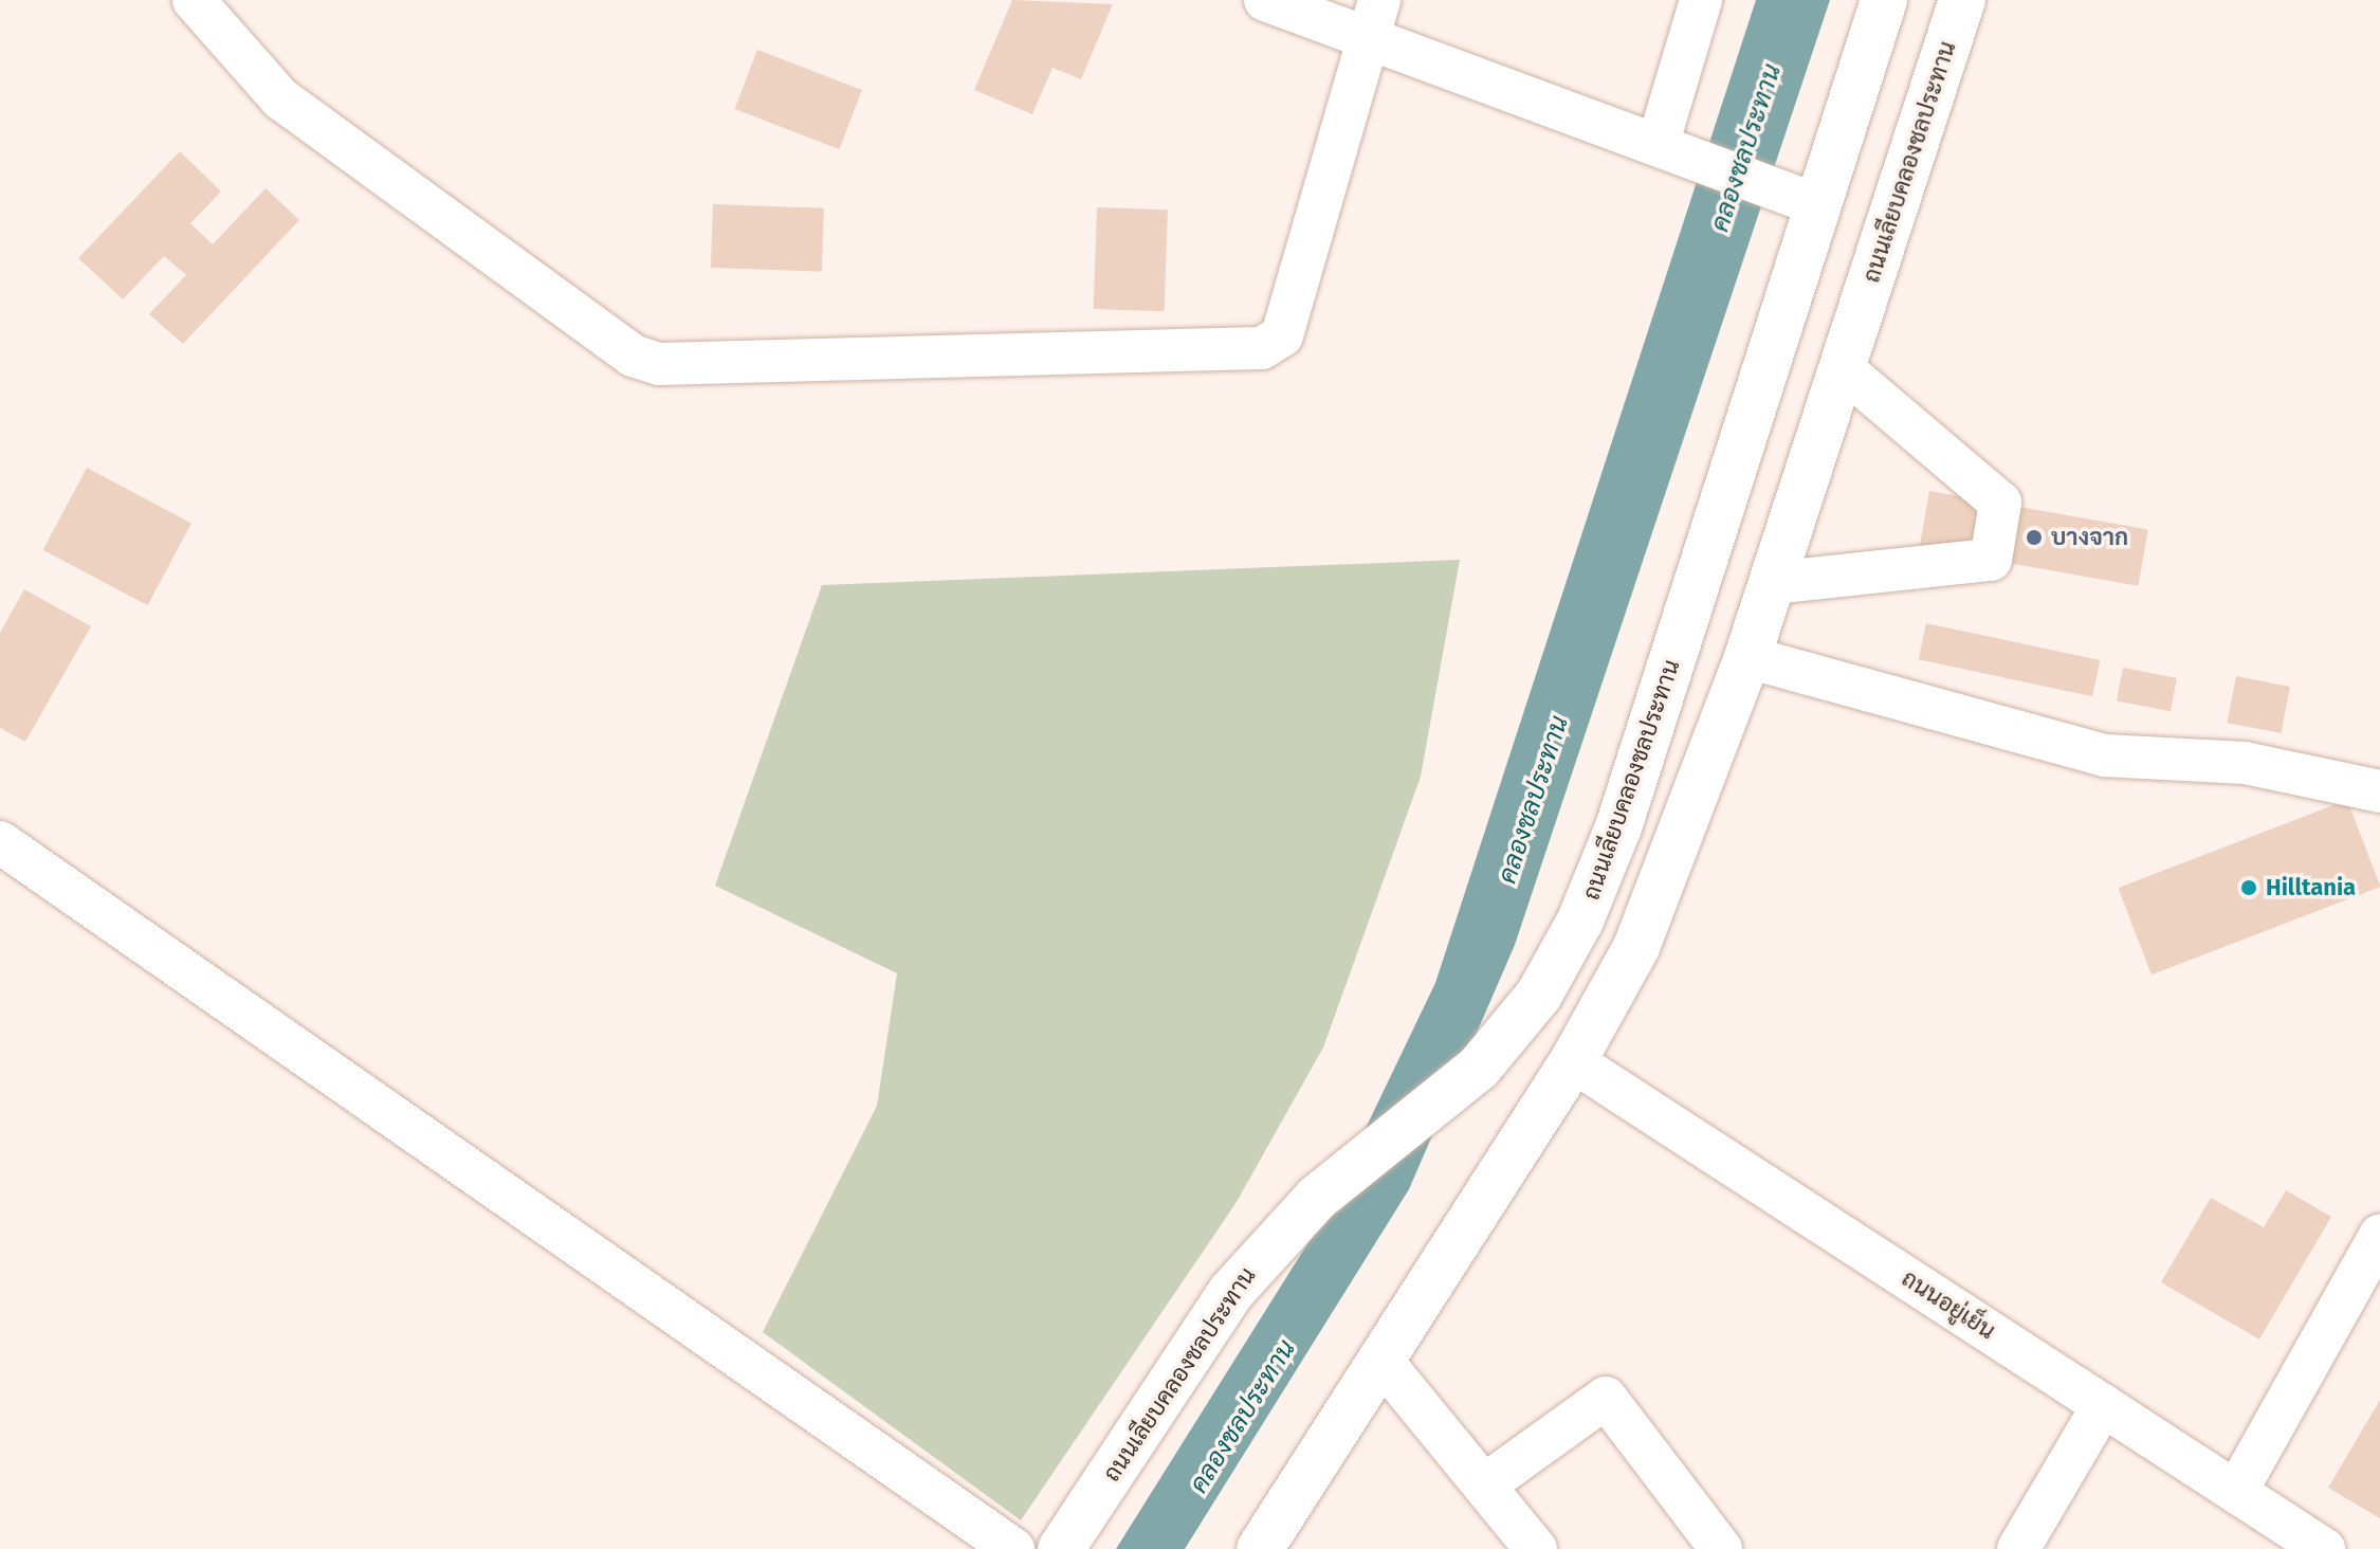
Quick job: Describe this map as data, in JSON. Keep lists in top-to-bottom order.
{
  "streets": {
    "main road": ["ถนนเลียบคลองชลประทาน"],
    "street": ["ถนนอยู่เย็น"]
  },
  "crossings": [
    ["ถนนเลียบคลองชลประทาน", "ถนนอยู่เย็น"]
  ],
  "water": ["คลองชลประทาน"],
  "places": ["บางจาก", "Hilltania"]
}
